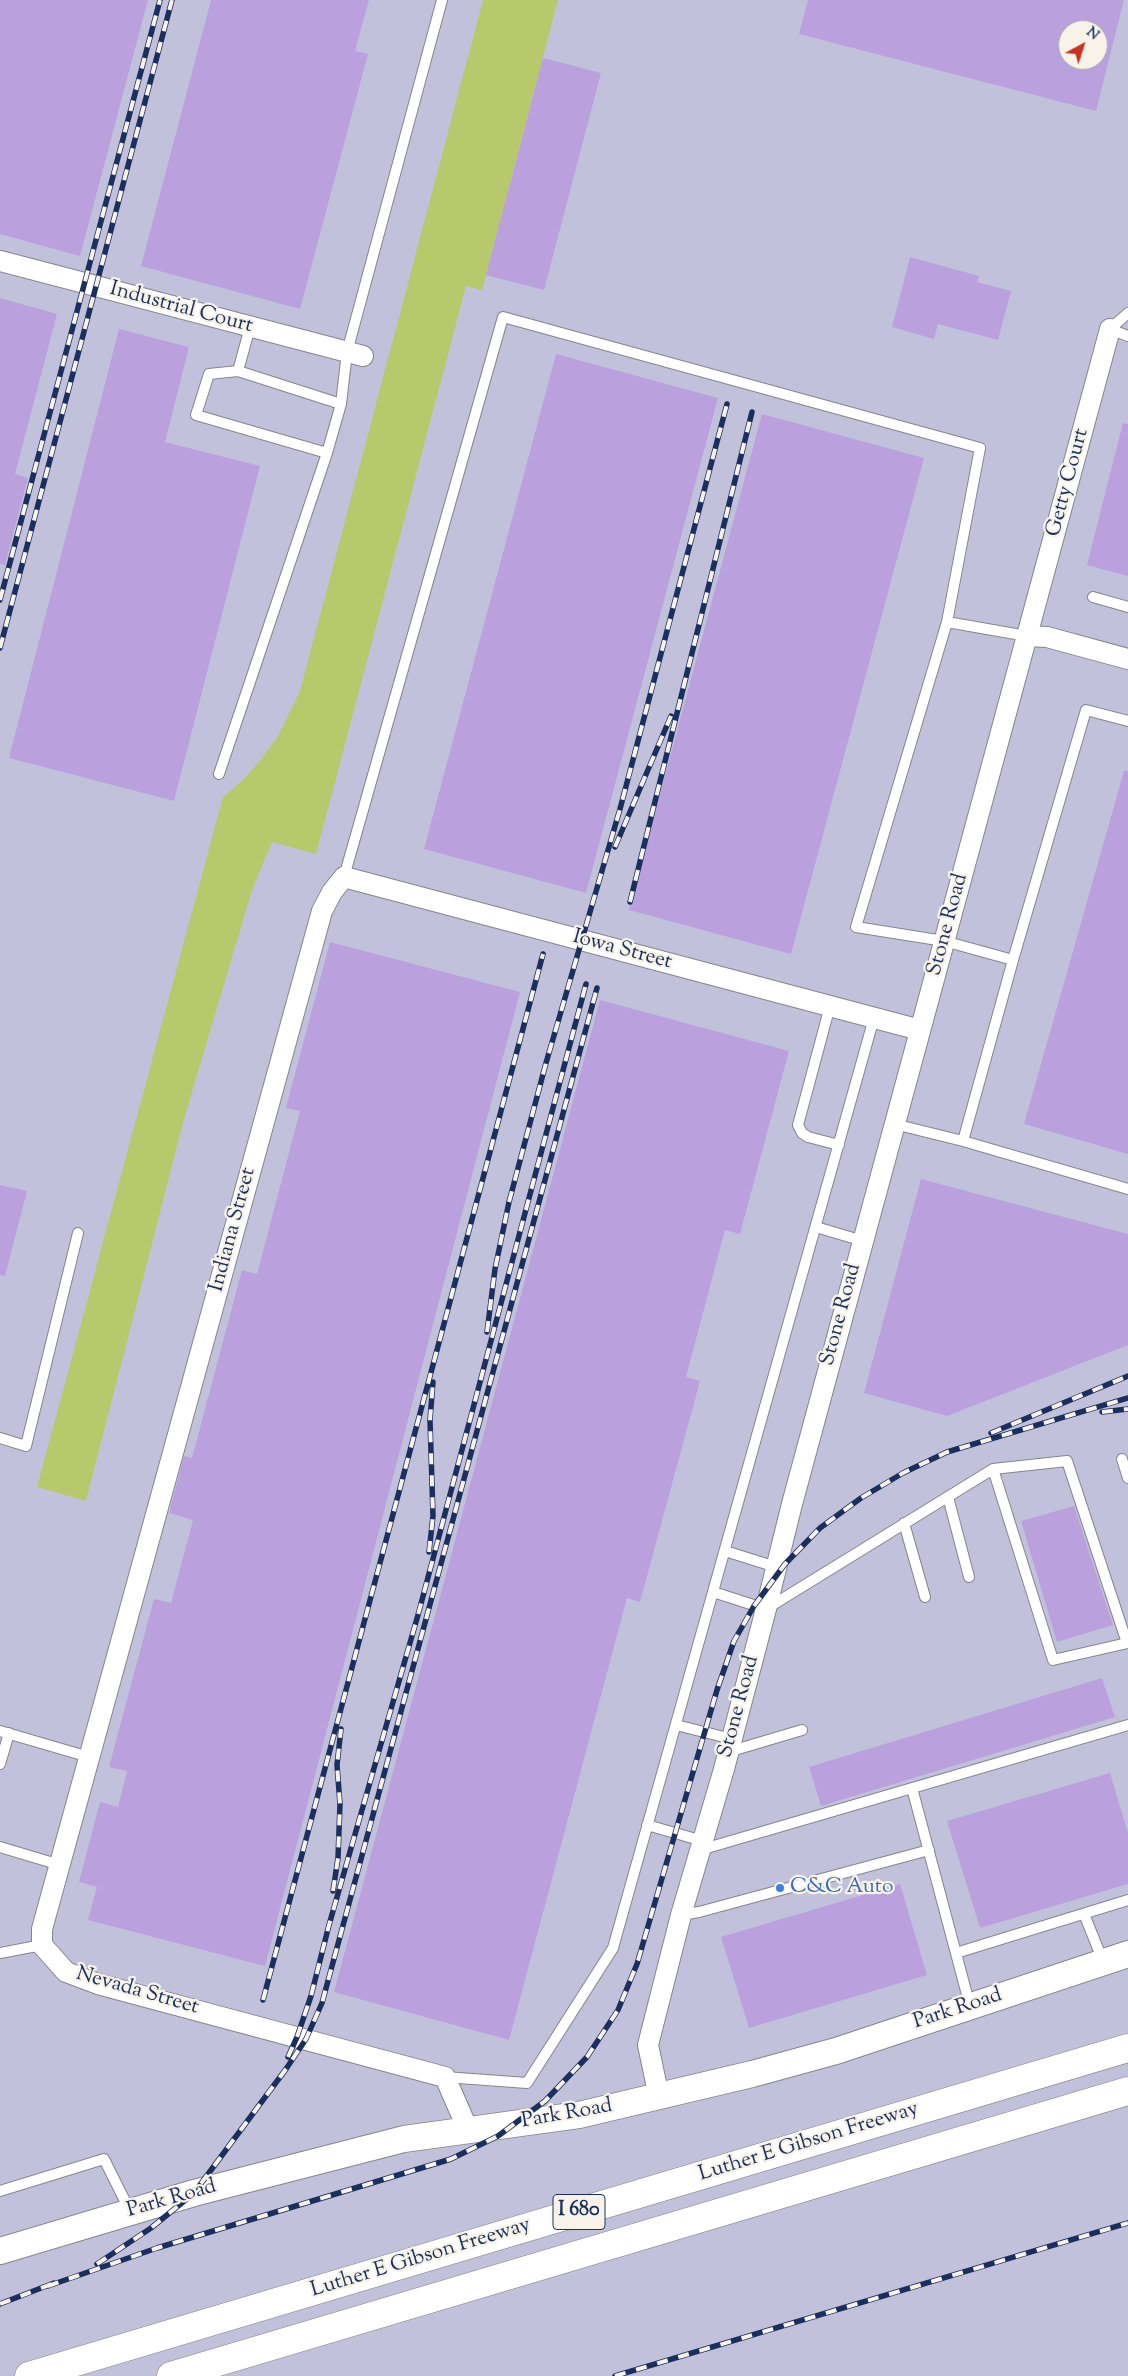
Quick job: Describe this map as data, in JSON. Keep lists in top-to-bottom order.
{
  "streets": {
    "highway": ["Luther E Gibson Freeway", "I 680"],
    "street": [
      "Industrial Court",
      "Getty Court",
      "Stone Road",
      "Iowa Street",
      "Indiana Street",
      "Nevada Street",
      "Park Road"
    ]
  },
  "crossings": [
    ["Getty Court", "Stone Road"],
    ["Stone Road", "Iowa Street"],
    ["Stone Road", "Park Road"],
    ["Iowa Street", "Indiana Street"]
  ],
  "places": ["C&C Auto"],
  "north": "top right"
}
